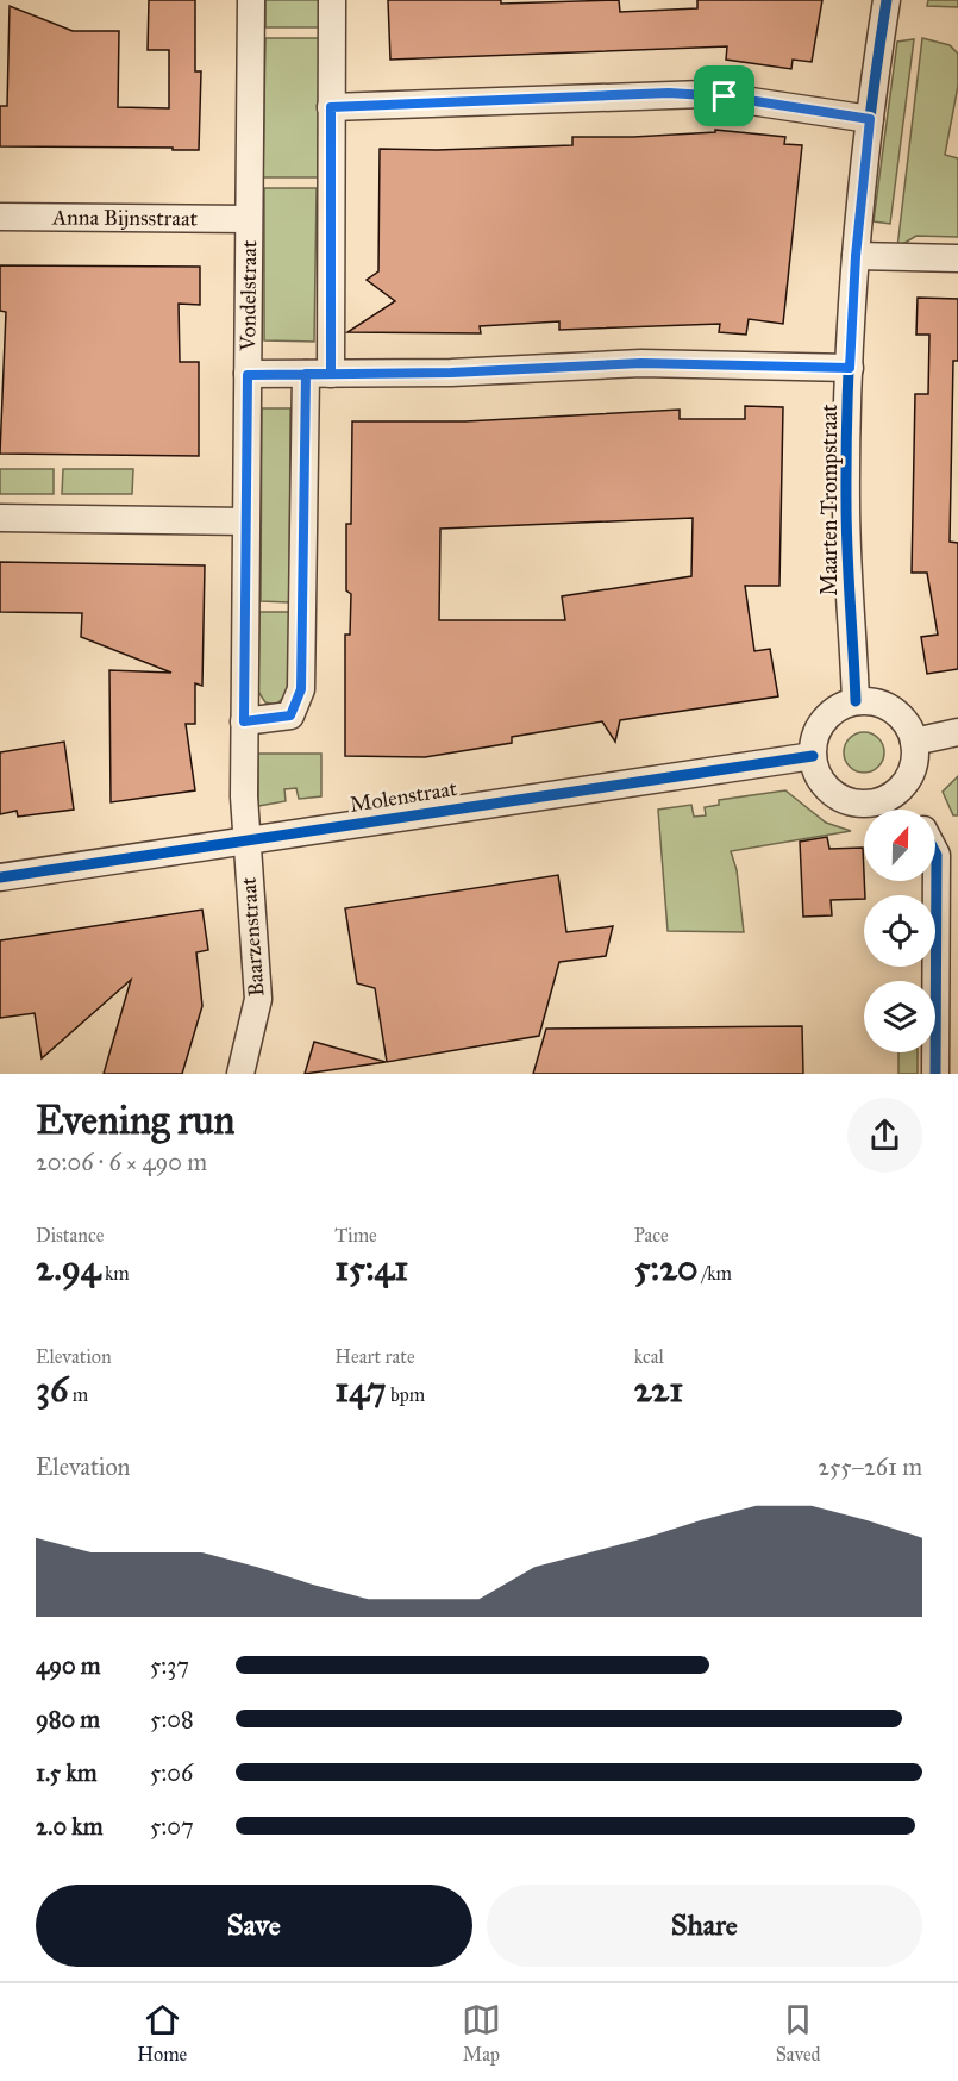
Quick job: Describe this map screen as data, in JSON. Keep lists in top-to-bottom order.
{
  "streets": {
    "street": [
      "Anna Bijnsstraat",
      "Vondelstraat",
      "Maarten Trompstraat",
      "Molenstraat",
      "Baarzenstraat"
    ]
  },
  "crossings": [
    ["Anna Bijnsstraat", "Vondelstraat"],
    ["Vondelstraat", "Molenstraat"],
    ["Vondelstraat", "Baarzenstraat"],
    ["Maarten Trompstraat", "Molenstraat"],
    ["Molenstraat", "Baarzenstraat"]
  ],
  "north": "top",
  "page": {
    "heading": ["Evening run", "20:06 · 6 × 490 m"],
    "stats": [
      ["Distance", "2.94 km"],
      ["Time", "15:41"],
      ["Pace", "5:20 /km"],
      ["Elevation", "36 m"],
      ["Heart rate", "147 bpm"],
      ["kcal", "221"]
    ],
    "chart": ["Elevation", "255–261 m"],
    "list": [
      {
        "name": "490 m",
        "note": "5:37"
      },
      {
        "name": "980 m",
        "note": "5:08"
      },
      {
        "name": "1.5 km",
        "note": "5:06"
      },
      {
        "name": "2.0 km",
        "note": "5:07"
      }
    ],
    "buttons": ["Save", "Share"],
    "tabs": ["Home", "Map", "Saved"]
  }
}
